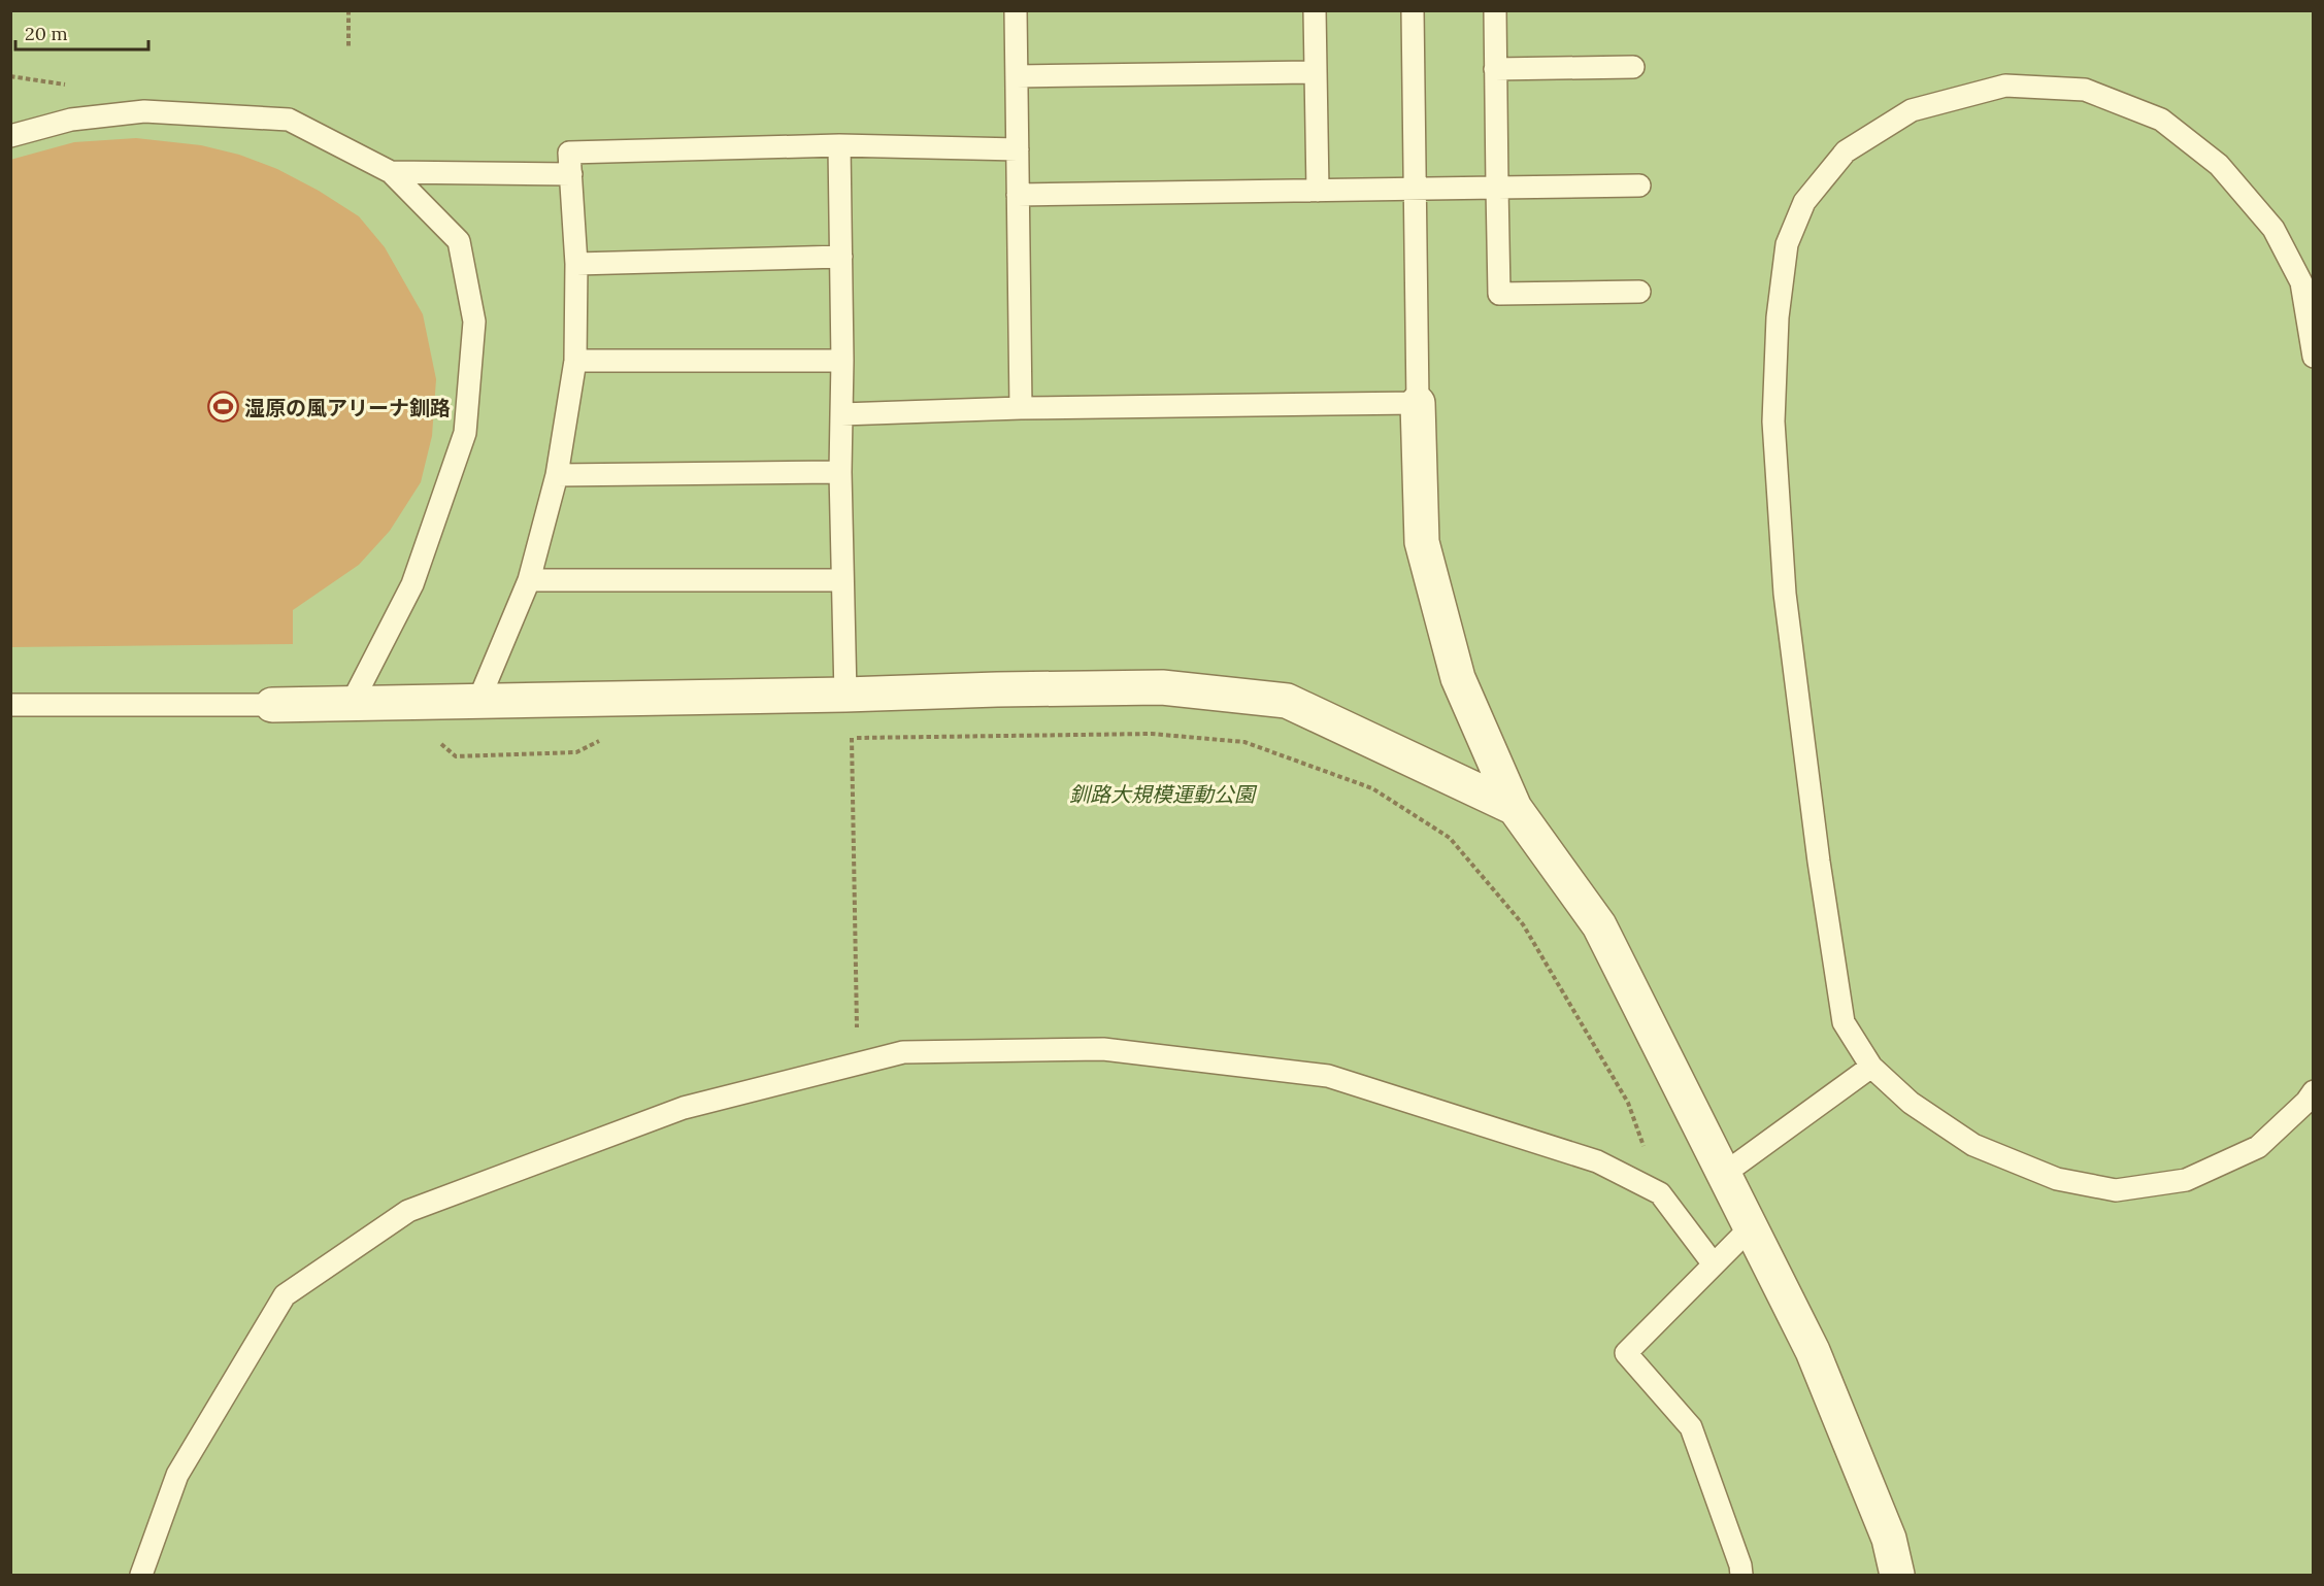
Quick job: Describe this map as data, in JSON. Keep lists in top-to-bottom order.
{
  "parks": ["釧路大規模運動公園"],
  "places": {
    "sports": ["湿原の風アリーナ釧路"]
  },
  "scale_bar": "20 m"
}
